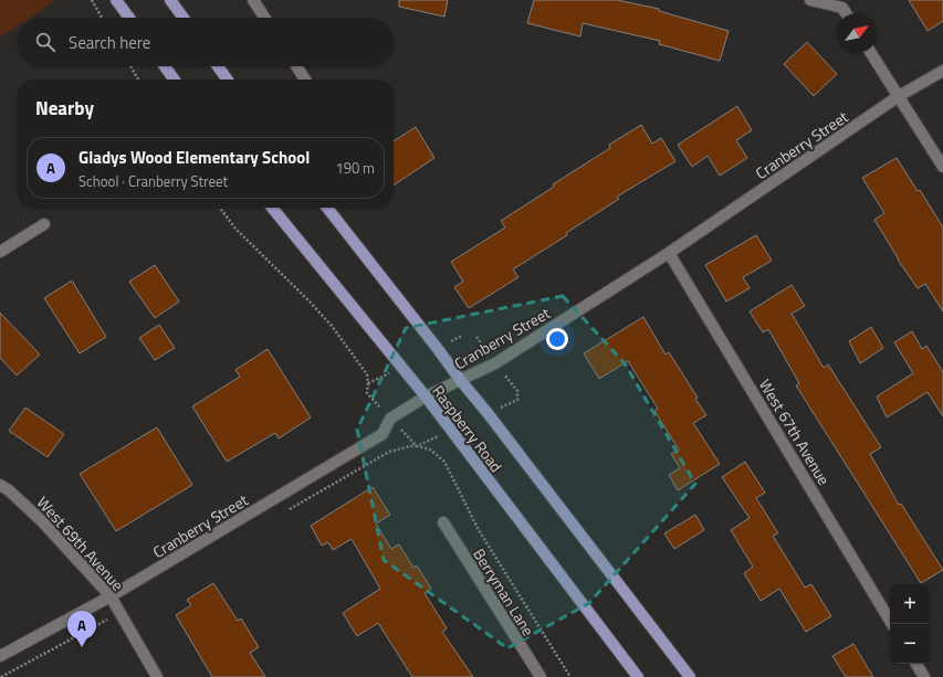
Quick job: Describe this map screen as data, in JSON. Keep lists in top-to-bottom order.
{
  "streets": {
    "main road": ["Raspberry Road"],
    "street": [
      "Cranberry Street",
      "West 67th Avenue",
      "West 69th Avenue",
      "Berryman Lane"
    ]
  },
  "crossings": [
    ["Cranberry Street", "Raspberry Road"],
    ["Cranberry Street", "West 67th Avenue"],
    ["Cranberry Street", "West 69th Avenue"]
  ],
  "north": "top right",
  "page": {
    "search": "Search here",
    "heading": "Nearby",
    "list": [
      {
        "mark": "A",
        "name": "Gladys Wood Elementary School",
        "note": "School · Cranberry Street",
        "value": "190 m"
      }
    ],
    "map_buttons": ["+", "−"],
    "pins": "A"
  }
}
